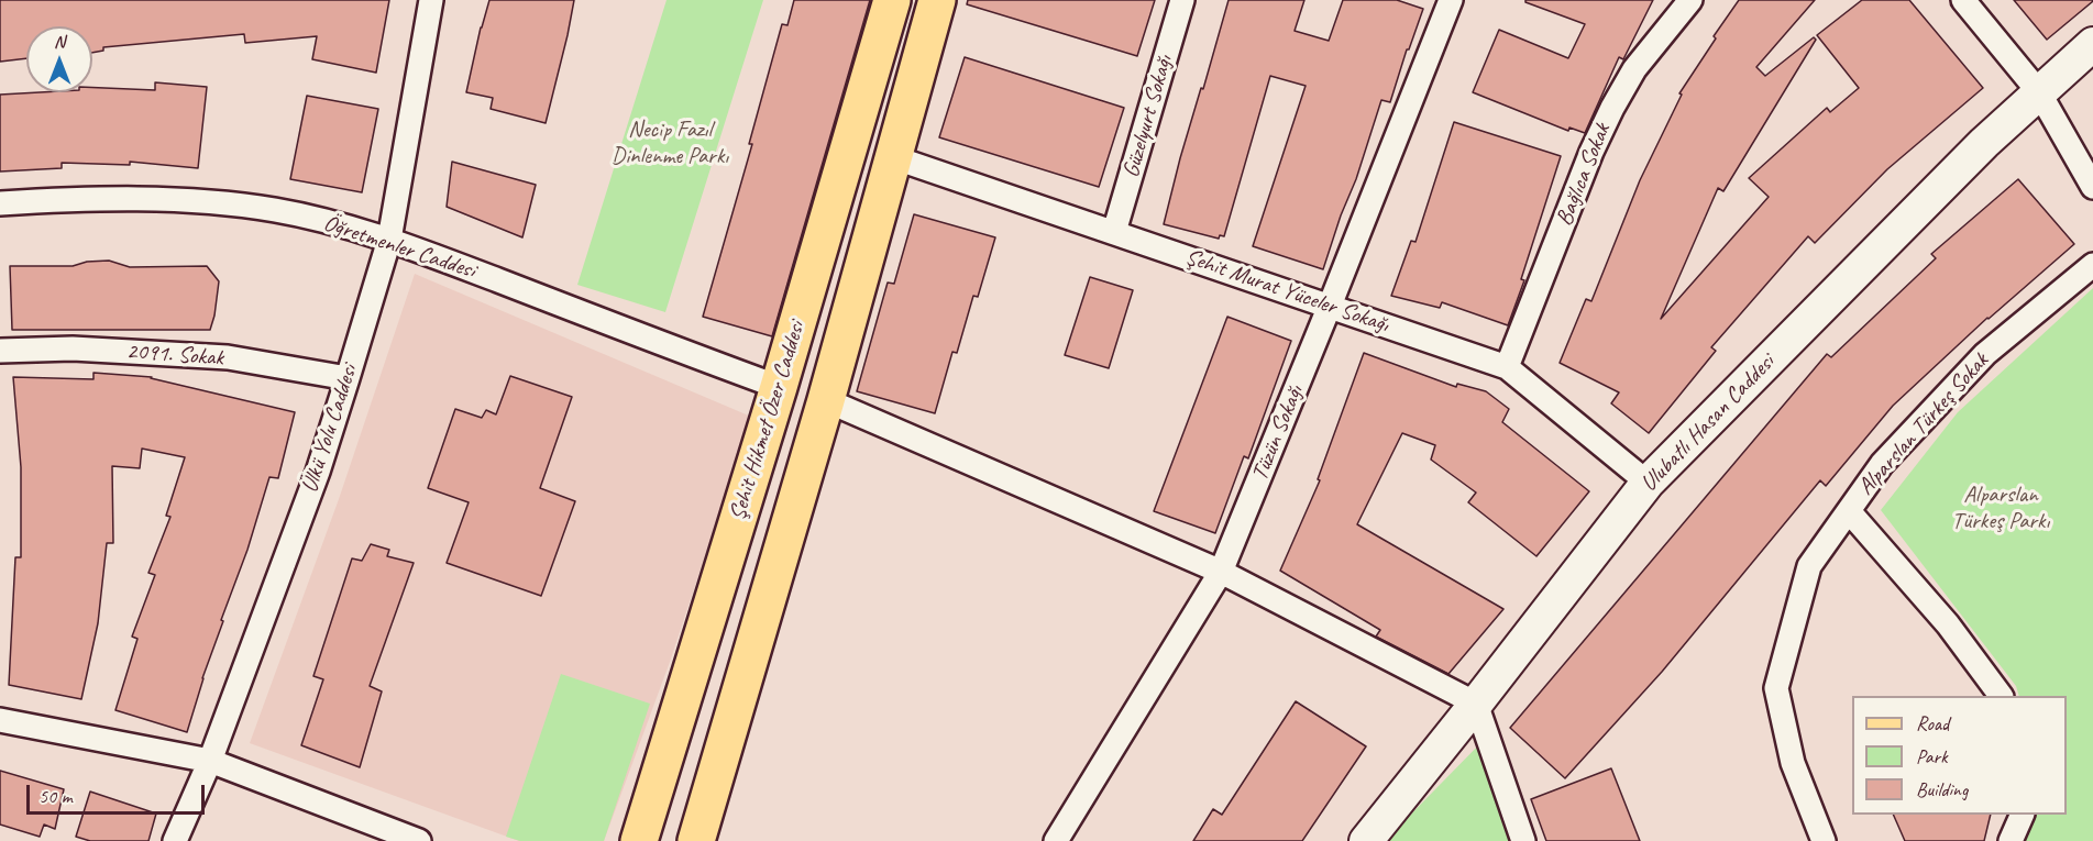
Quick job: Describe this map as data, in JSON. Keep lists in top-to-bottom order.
{
  "streets": {
    "main road": ["Şehit Hikmet Özer Caddesi"],
    "street": [
      "Güzelyurt Sokağı",
      "Bağlıca Sokak",
      "Öğretmenler Caddesi",
      "Şehit Murat Yüceler Sokağı",
      "2091. Sokak",
      "Ulubatlı Hasan Caddesi",
      "Alparslan Türkeş Sokak",
      "Ülkü Yolu Caddesi",
      "Tüzün Sokağı"
    ]
  },
  "crossings": [
    ["Güzelyurt Sokağı", "Şehit Murat Yüceler Sokağı"],
    ["Bağlıca Sokak", "Şehit Murat Yüceler Sokağı"],
    ["Öğretmenler Caddesi", "Şehit Hikmet Özer Caddesi"],
    ["Öğretmenler Caddesi", "Ülkü Yolu Caddesi"],
    ["Şehit Murat Yüceler Sokağı", "Şehit Hikmet Özer Caddesi"],
    ["Şehit Murat Yüceler Sokağı", "Ulubatlı Hasan Caddesi"],
    ["Şehit Murat Yüceler Sokağı", "Tüzün Sokağı"],
    ["2091. Sokak", "Ülkü Yolu Caddesi"]
  ],
  "parks": ["Necip Fazıl Dinlenme Parkı", "Alparslan Türkeş Parkı"],
  "legend": ["Road", "Park", "Building"],
  "scale_bar": "50 m",
  "north": "top"
}
